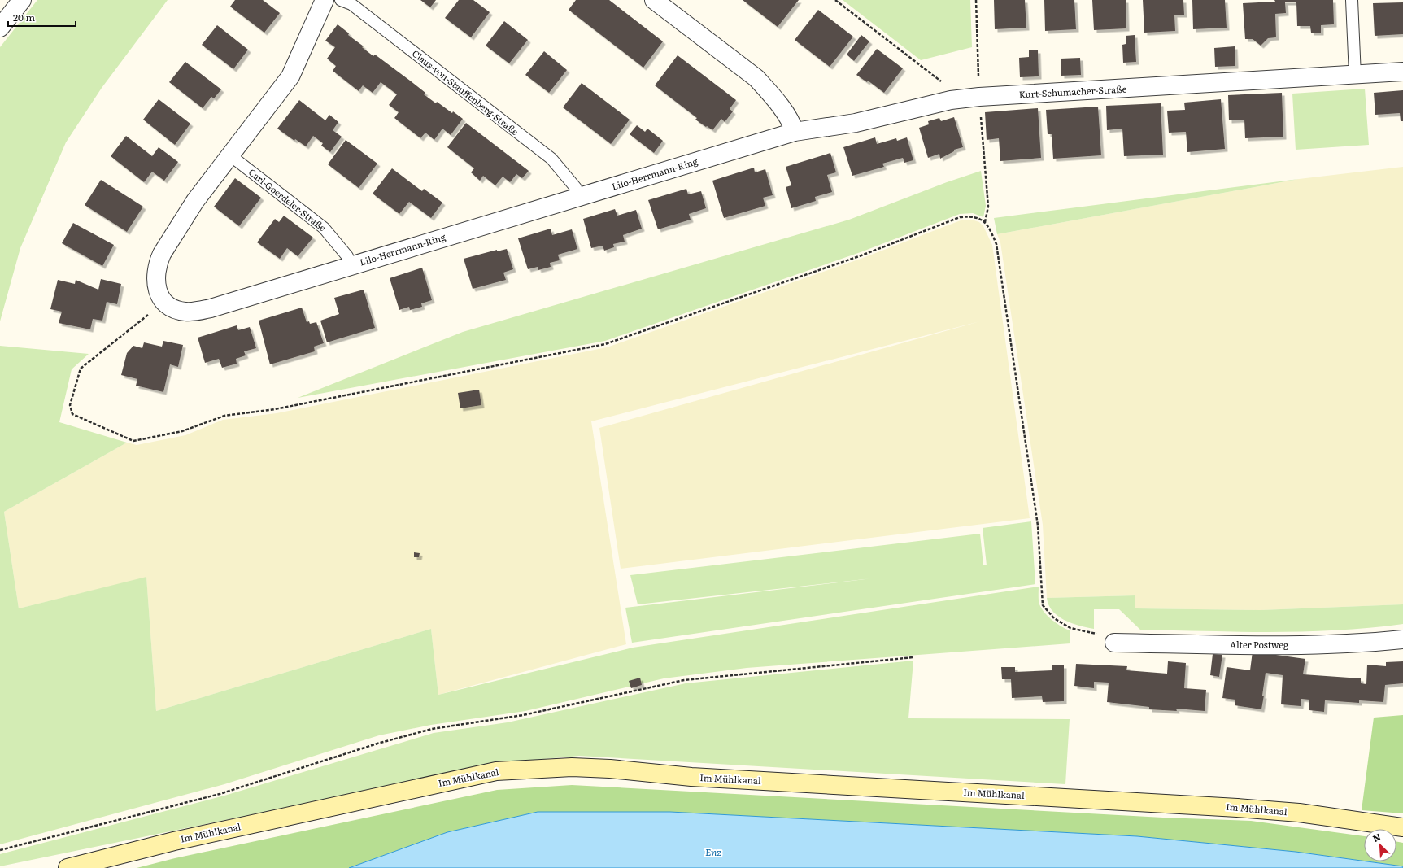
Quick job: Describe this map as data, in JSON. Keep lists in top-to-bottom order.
{
  "streets": {
    "street": [
      "Kurt-Schumacher-Straße",
      "Lilo-Herrmann-Ring",
      "Alter Postweg",
      "Im Mühlkanal"
    ],
    "lane": ["Claus-von-Stauffenberg-Straße", "Carl-Goerdeler-Straße"]
  },
  "crossings": [
    ["Kurt-Schumacher-Straße", "Lilo-Herrmann-Ring"],
    ["Claus-von-Stauffenberg-Straße", "Lilo-Herrmann-Ring"],
    ["Lilo-Herrmann-Ring", "Carl-Goerdeler-Straße"]
  ],
  "water": ["Enz"],
  "scale_bar": "20 m",
  "north": "top left"
}
